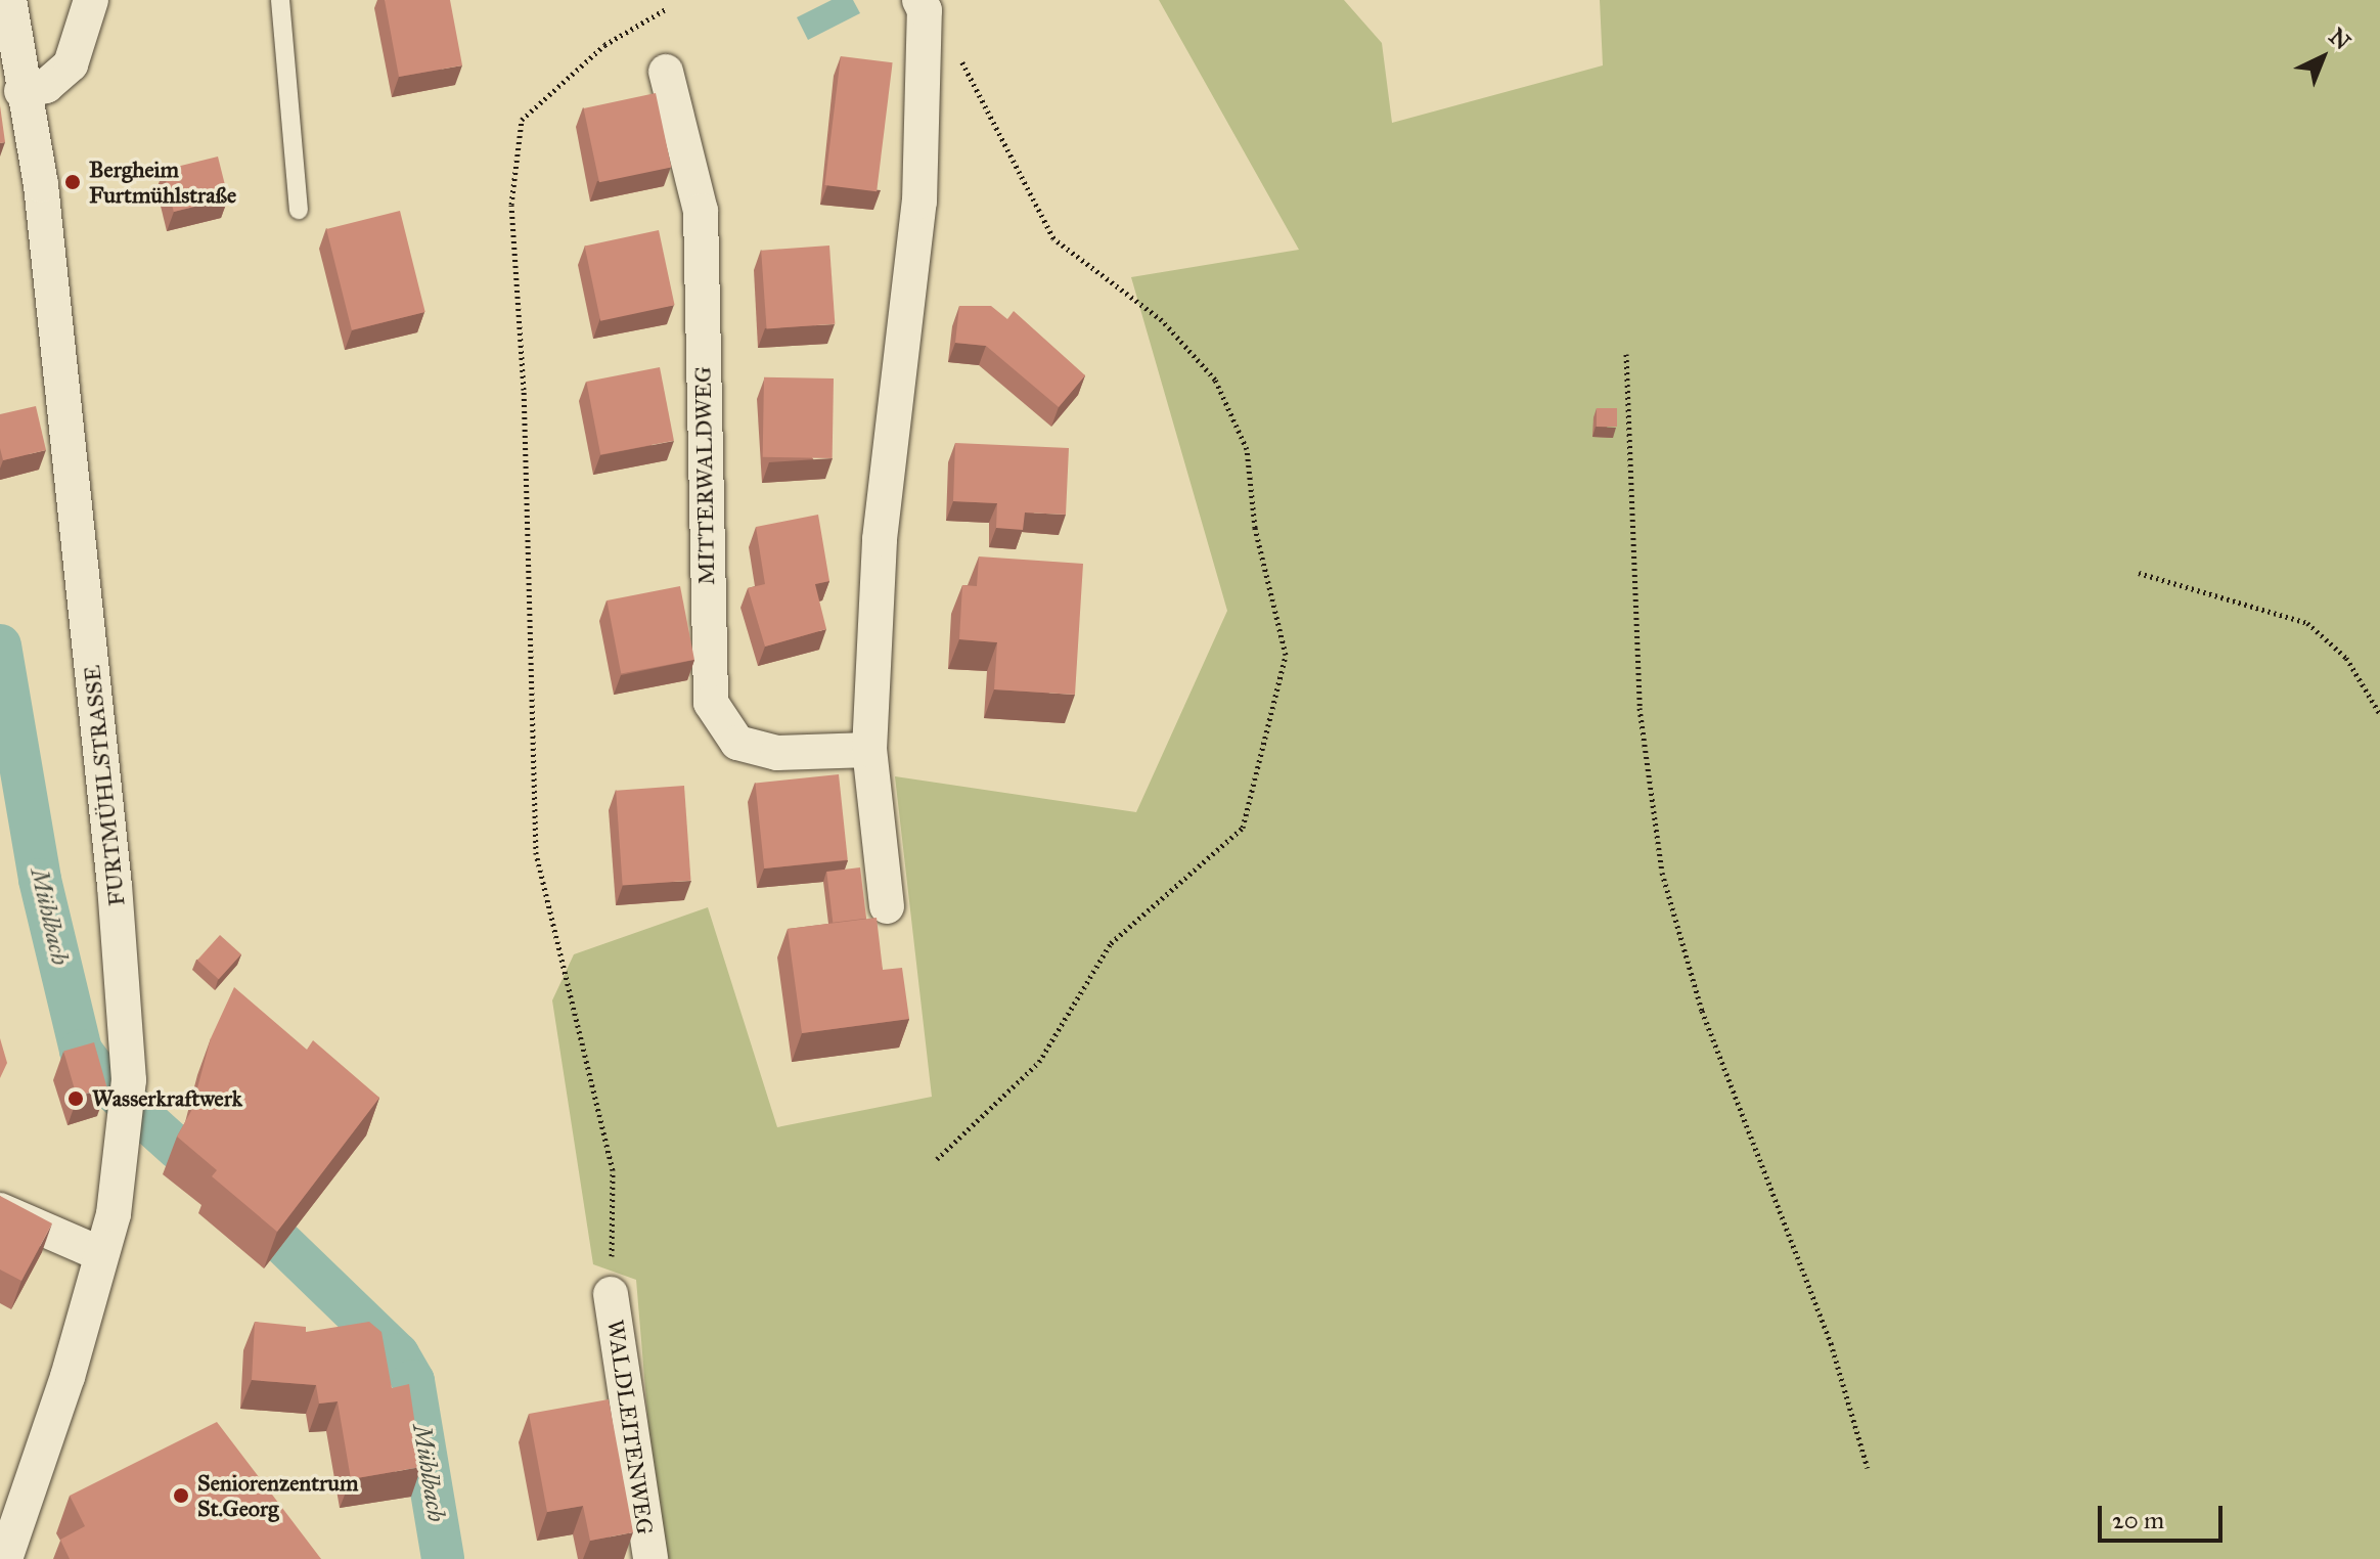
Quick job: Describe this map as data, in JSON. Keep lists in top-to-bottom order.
{
  "streets": {
    "street": ["MITTERWALDWEG", "FURTMÜHLSTRASSE", "WALDLEITENWEG"]
  },
  "water": ["Mühlbach"],
  "places": ["Bergheim Furtmühlstraße", "Wasserkraftwerk", "Seniorenzentrum St.Georg"],
  "scale_bar": "20 m",
  "north": "top right"
}
